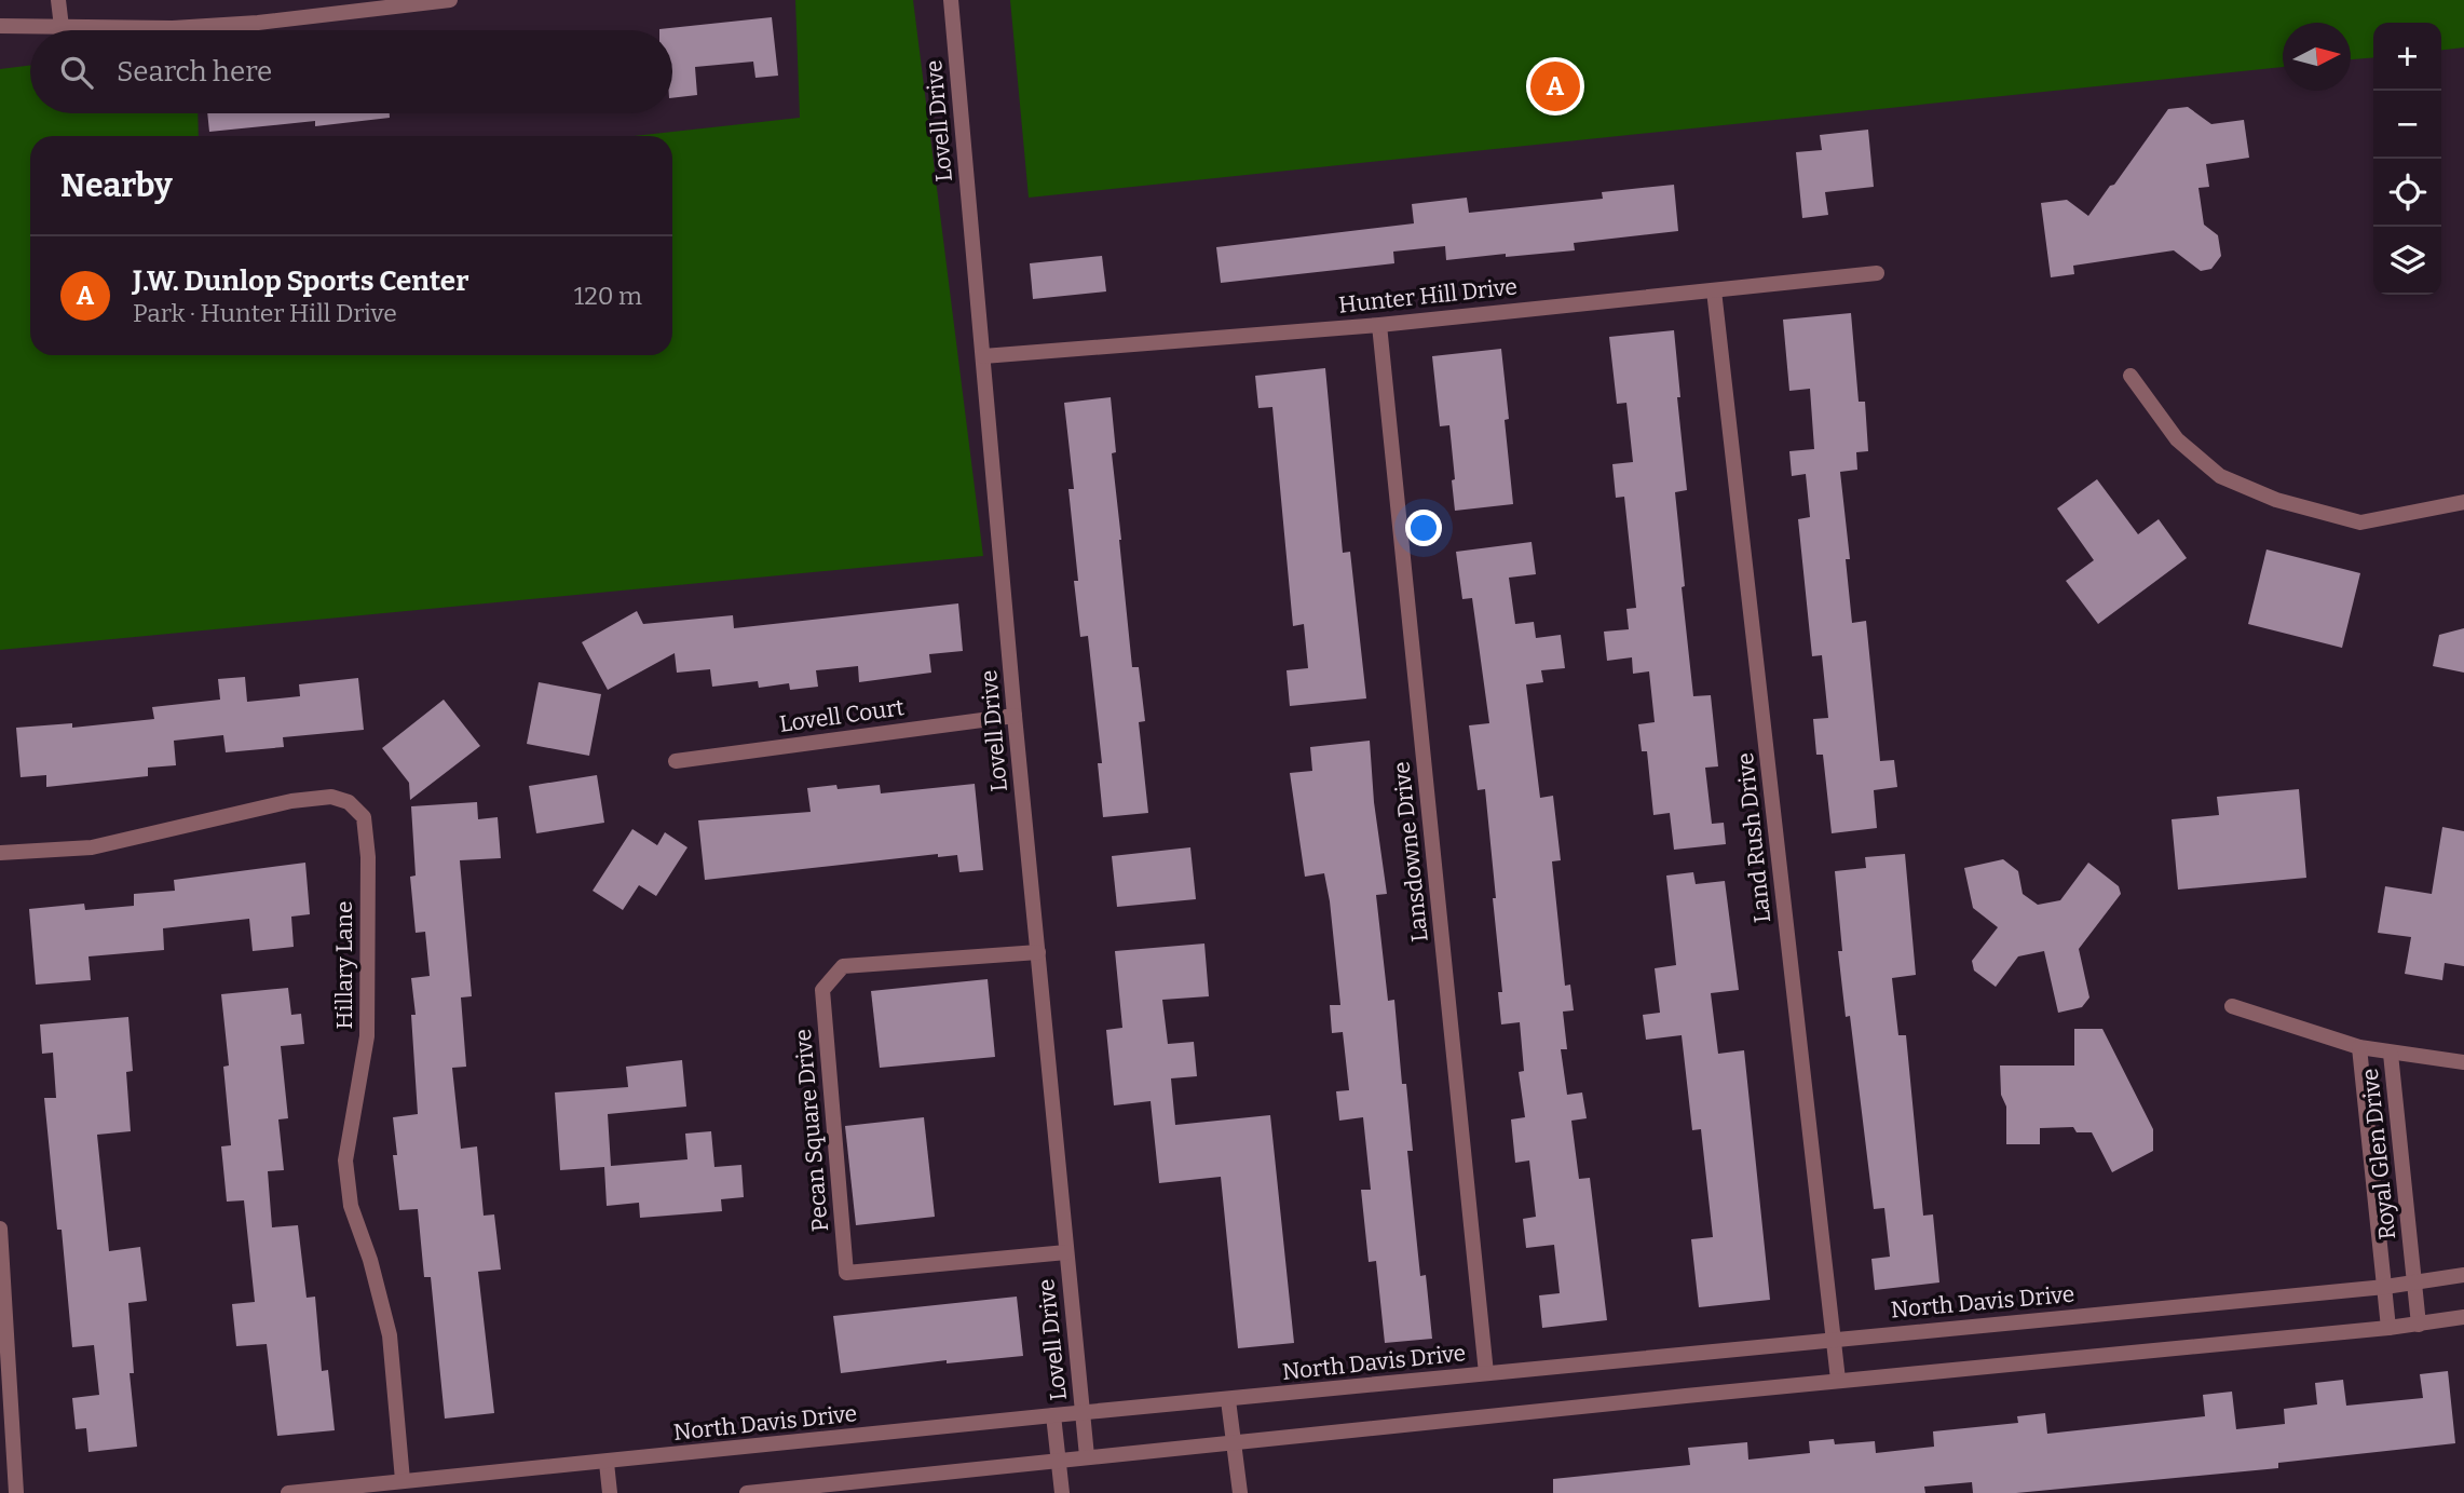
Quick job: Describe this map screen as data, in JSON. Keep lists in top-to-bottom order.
{
  "streets": {
    "street": [
      "Lovell Drive",
      "Hunter Hill Drive",
      "Lovell Court",
      "Land Rush Drive",
      "Lansdowne Drive",
      "Hillary Lane",
      "Pecan Square Drive",
      "Royal Glen Drive",
      "North Davis Drive"
    ]
  },
  "crossings": [
    ["Lovell Drive", "Hunter Hill Drive"],
    ["Lovell Drive", "Lovell Court"],
    ["Lovell Drive", "Pecan Square Drive"],
    ["Lovell Drive", "North Davis Drive"],
    ["Hunter Hill Drive", "Land Rush Drive"],
    ["Hunter Hill Drive", "Lansdowne Drive"],
    ["Land Rush Drive", "North Davis Drive"],
    ["Lansdowne Drive", "North Davis Drive"],
    ["Hillary Lane", "North Davis Drive"],
    ["Royal Glen Drive", "North Davis Drive"]
  ],
  "north": "right",
  "page": {
    "map_buttons": ["+", "−"],
    "search": "Search here",
    "pins": "A",
    "heading": "Nearby",
    "list": [
      {
        "mark": "A",
        "name": "J.W. Dunlop Sports Center",
        "note": "Park · Hunter Hill Drive",
        "value": "120 m"
      }
    ]
  }
}
